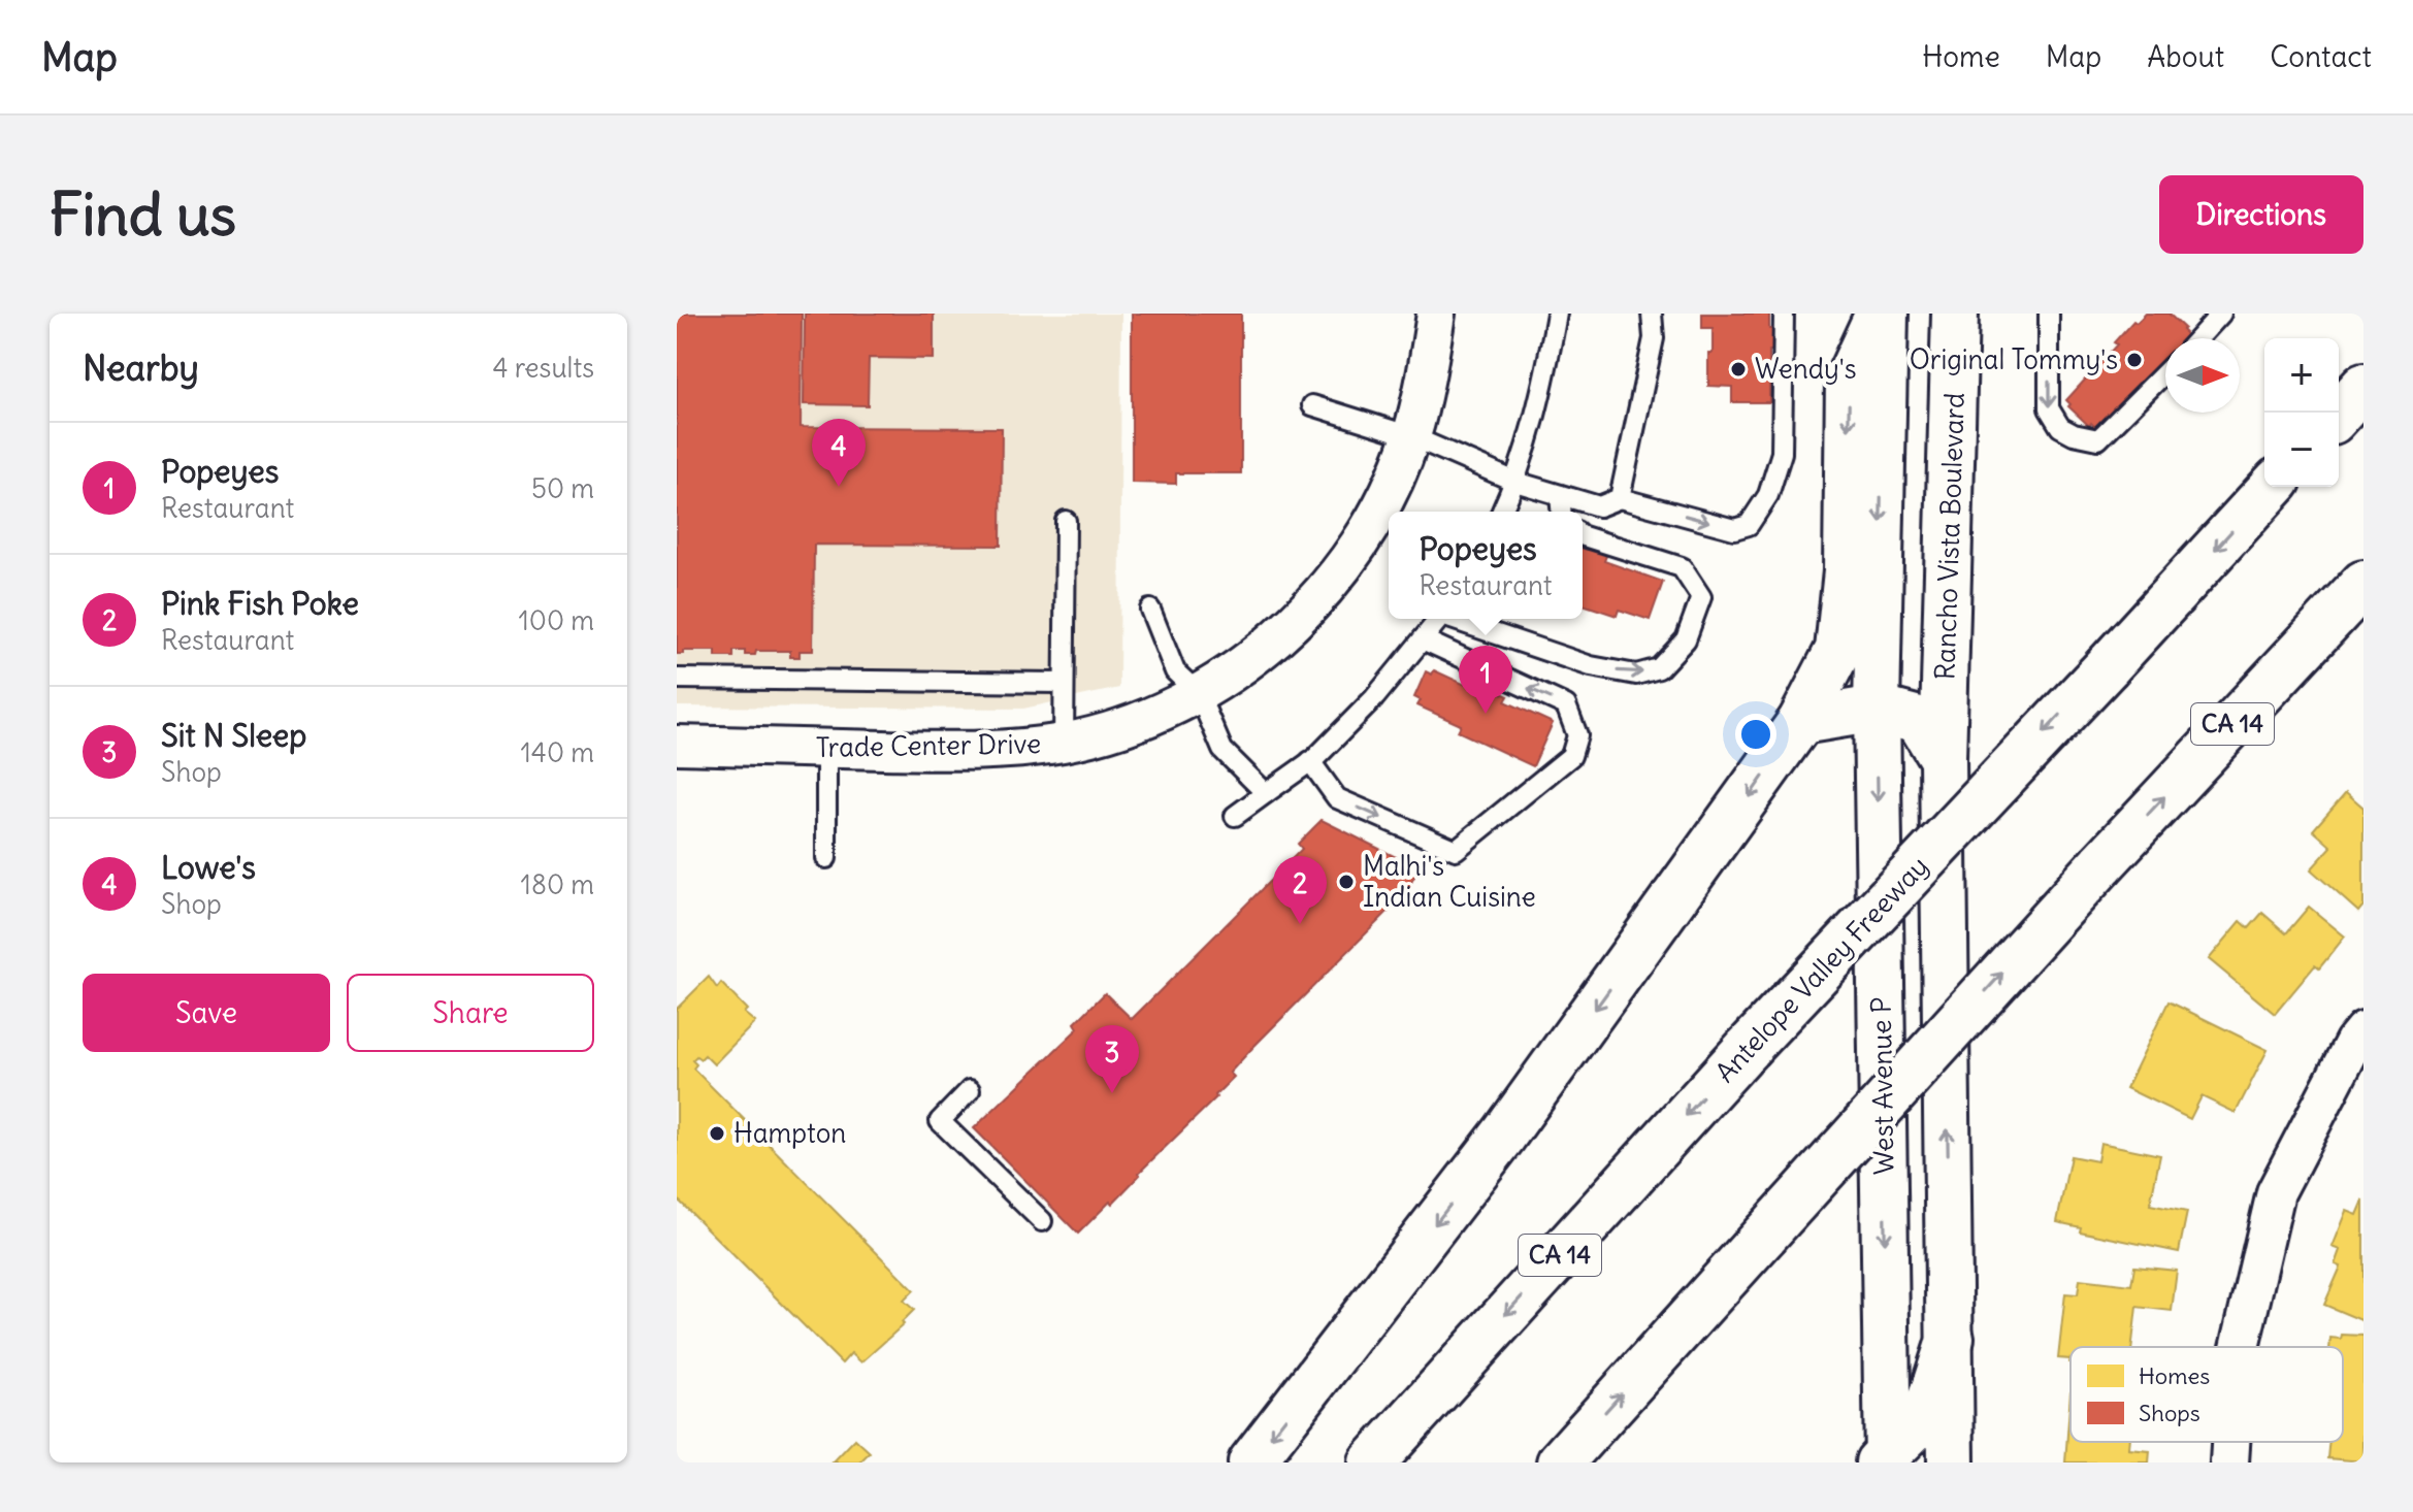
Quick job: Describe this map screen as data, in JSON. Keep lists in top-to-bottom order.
{
  "streets": {
    "main road": [
      "Rancho Vista Boulevard",
      "CA 14",
      "Antelope Valley Freeway",
      "West Avenue P"
    ],
    "street": ["Trade Center Drive"]
  },
  "places": [
    "Original Tommy's",
    "Wendy's",
    "Malhi's Indian Cuisine",
    "Hampton"
  ],
  "legend": ["Homes", "Shops"],
  "north": "right",
  "page": {
    "header": "Map",
    "nav": [
      "Home",
      "Map",
      "About",
      "Contact"
    ],
    "buttons": [
      "Directions",
      ["Save", "Share"]
    ],
    "title": "Find us",
    "heading": ["Nearby", "4 results"],
    "map_buttons": ["+", "−"],
    "pins": [
      "4",
      "1",
      "2",
      "3"
    ],
    "list": [
      {
        "mark": "1",
        "name": "Popeyes",
        "note": "Restaurant",
        "value": "50 m"
      },
      {
        "mark": "2",
        "name": "Pink Fish Poke",
        "note": "Restaurant",
        "value": "100 m"
      },
      {
        "mark": "3",
        "name": "Sit N Sleep",
        "note": "Shop",
        "value": "140 m"
      },
      {
        "mark": "4",
        "name": "Lowe's",
        "note": "Shop",
        "value": "180 m"
      }
    ],
    "popup": ["Popeyes", "Restaurant"]
  }
}
